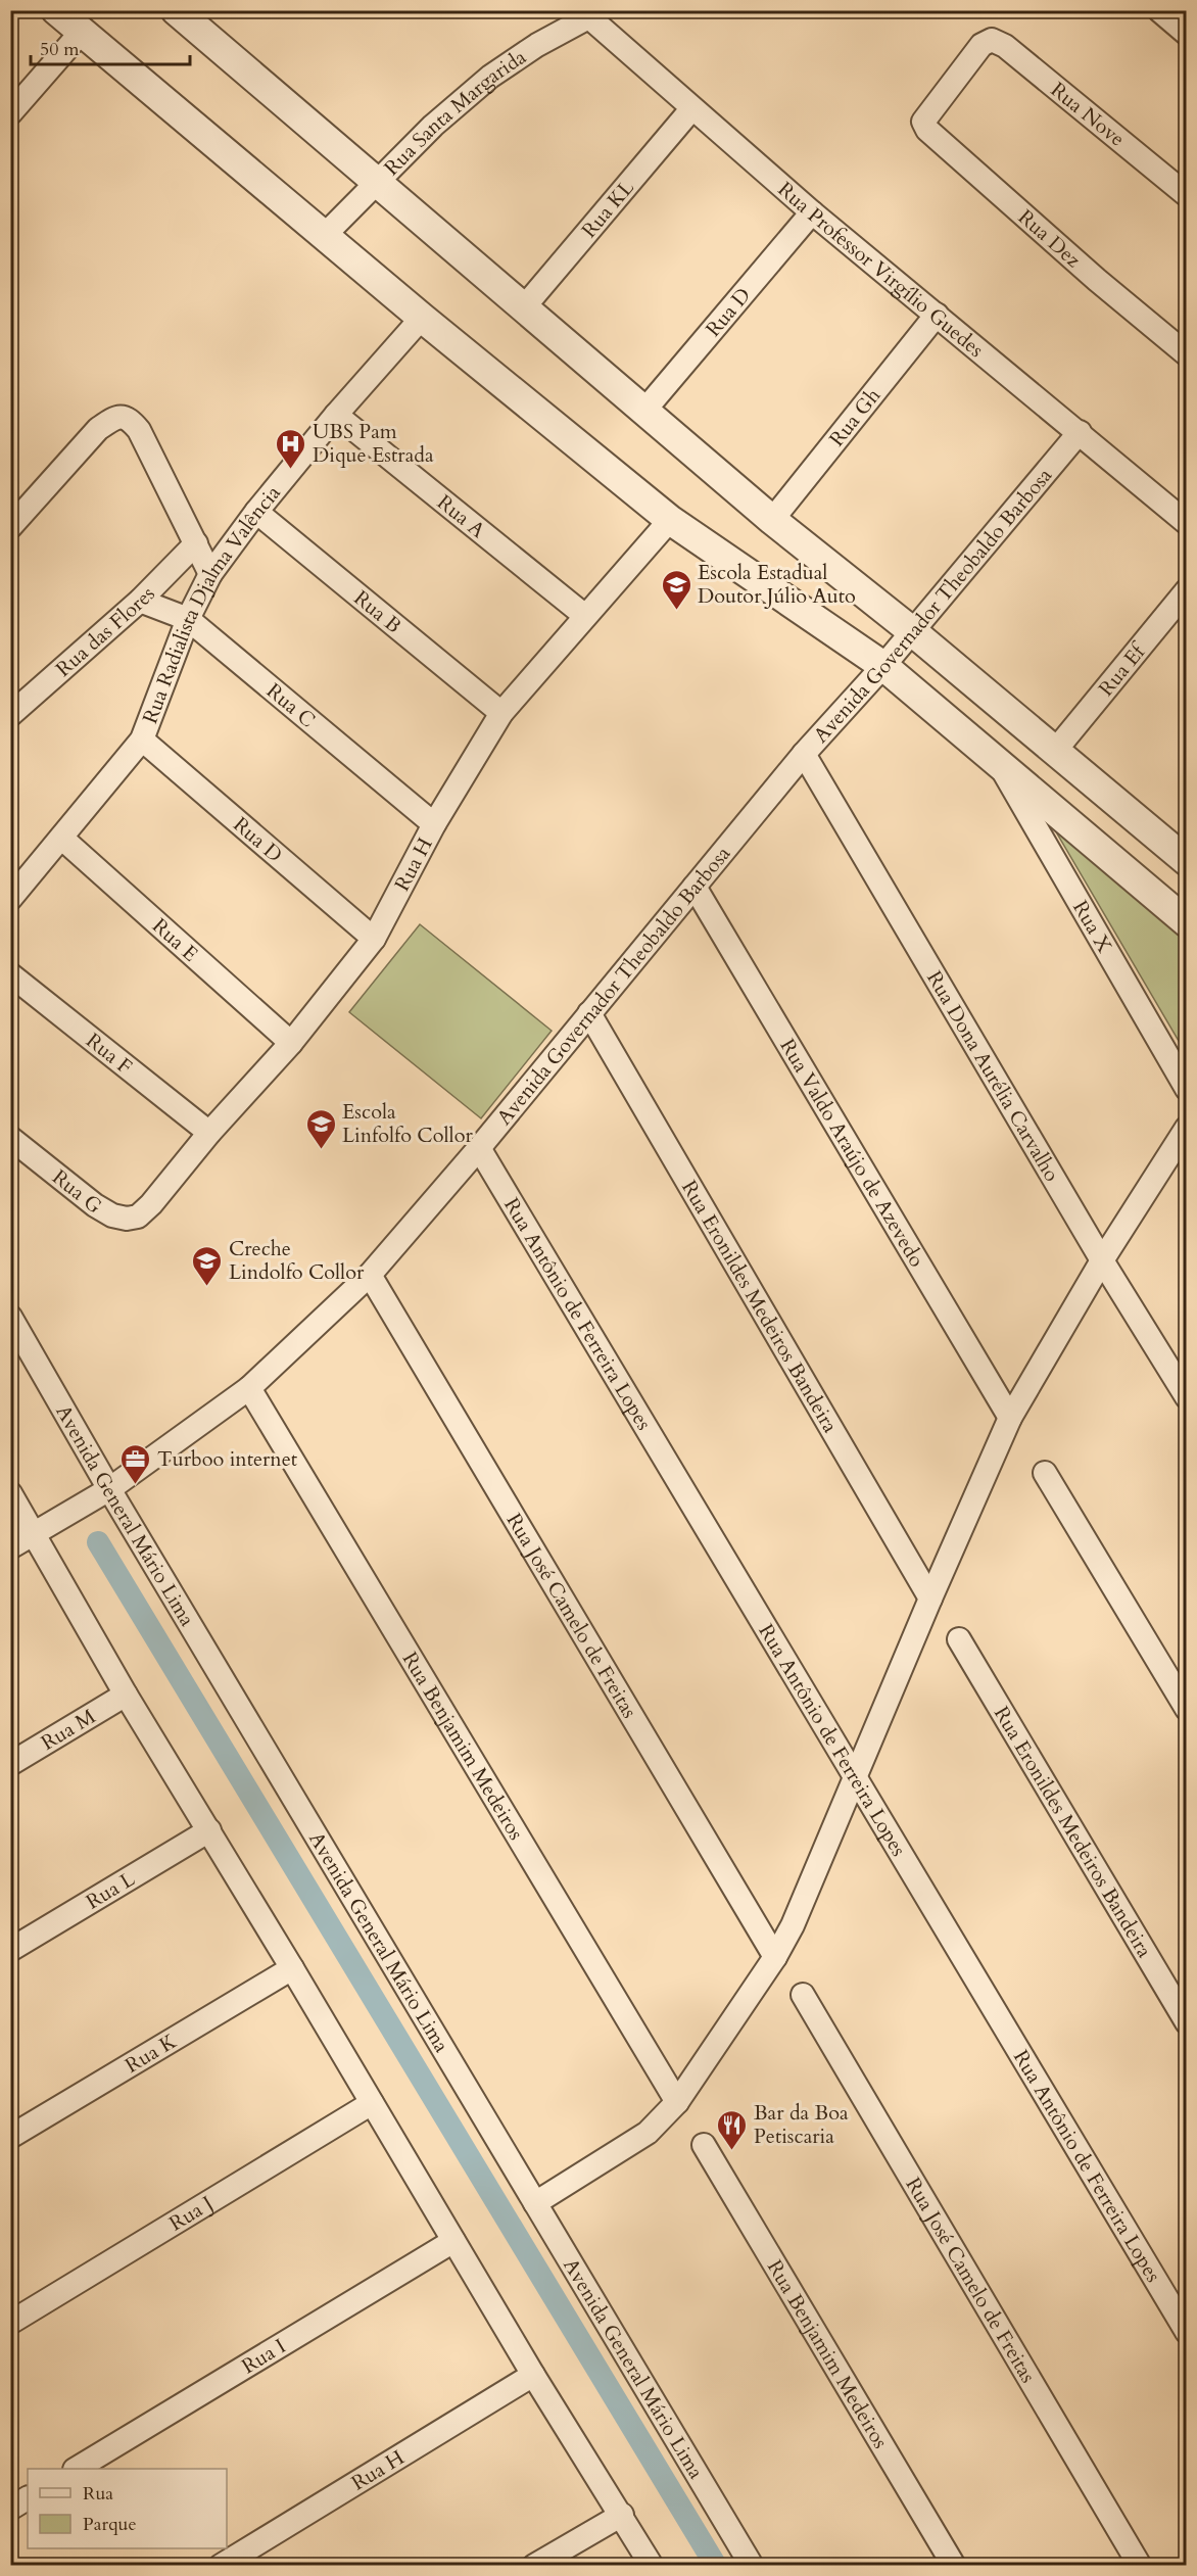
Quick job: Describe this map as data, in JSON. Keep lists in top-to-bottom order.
{
  "streets": {
    "street": [
      "Rua Santa Margarida",
      "Rua Nove",
      "Rua KL",
      "Rua Dez",
      "Rua Professor Virgílio Guedes",
      "Rua D",
      "Rua Gh",
      "Rua A",
      "Avenida Governador Theobaldo Barbosa",
      "Rua Radialista Djalma Valência",
      "Rua B",
      "Rua das Flores",
      "Rua Ef",
      "Rua C",
      "Rua H",
      "Rua X",
      "Rua E",
      "Rua F",
      "Rua Dona Aurélia Carvalho",
      "Rua Valdo Araújo de Azevedo",
      "Rua G",
      "Rua Eronildes Medeiros Bandeira",
      "Rua Antônio de Ferreira Lopes",
      "Avenida General Mário Lima",
      "Rua José Camelo de Freitas",
      "Rua M",
      "Rua Benjamim Medeiros",
      "Rua L",
      "Rua K",
      "Rua J",
      "Rua I"
    ]
  },
  "crossings": [
    ["Rua Santa Margarida", "Rua Professor Virgílio Guedes"],
    ["Rua Nove", "Rua Dez"],
    ["Rua KL", "Rua Professor Virgílio Guedes"],
    ["Rua Professor Virgílio Guedes", "Rua D"],
    ["Rua Professor Virgílio Guedes", "Rua Gh"],
    ["Rua Professor Virgílio Guedes", "Avenida Governador Theobaldo Barbosa"],
    ["Rua D", "Rua Radialista Djalma Valência"],
    ["Rua D", "Rua H"],
    ["Rua A", "Rua Radialista Djalma Valência"],
    ["Rua A", "Rua H"],
    ["Avenida Governador Theobaldo Barbosa", "Rua Dona Aurélia Carvalho"],
    ["Avenida Governador Theobaldo Barbosa", "Rua Valdo Araújo de Azevedo"],
    ["Avenida Governador Theobaldo Barbosa", "Rua Eronildes Medeiros Bandeira"],
    ["Avenida Governador Theobaldo Barbosa", "Rua Antônio de Ferreira Lopes"],
    ["Avenida Governador Theobaldo Barbosa", "Avenida General Mário Lima"],
    ["Avenida Governador Theobaldo Barbosa", "Rua José Camelo de Freitas"],
    ["Avenida Governador Theobaldo Barbosa", "Rua Benjamim Medeiros"],
    ["Rua Radialista Djalma Valência", "Rua B"],
    ["Rua Radialista Djalma Valência", "Rua C"],
    ["Rua Radialista Djalma Valência", "Rua E"],
    ["Rua B", "Rua H"],
    ["Rua das Flores", "Rua C"],
    ["Rua C", "Rua H"],
    ["Rua H", "Rua E"],
    ["Rua H", "Rua F"],
    ["Rua H", "Rua G"]
  ],
  "places": {
    "hospital": ["UBS Pam Dique Estrada"],
    "school or university": ["Escola Estadual Doutor Júlio Auto", "Escola Linfolfo Collor", "Creche Lindolfo Collor"],
    "office": ["Turboo internet"],
    "restaurant": ["Bar da Boa Petiscaria"]
  },
  "legend": ["Rua", "Parque"],
  "scale_bar": "50 m"
}
